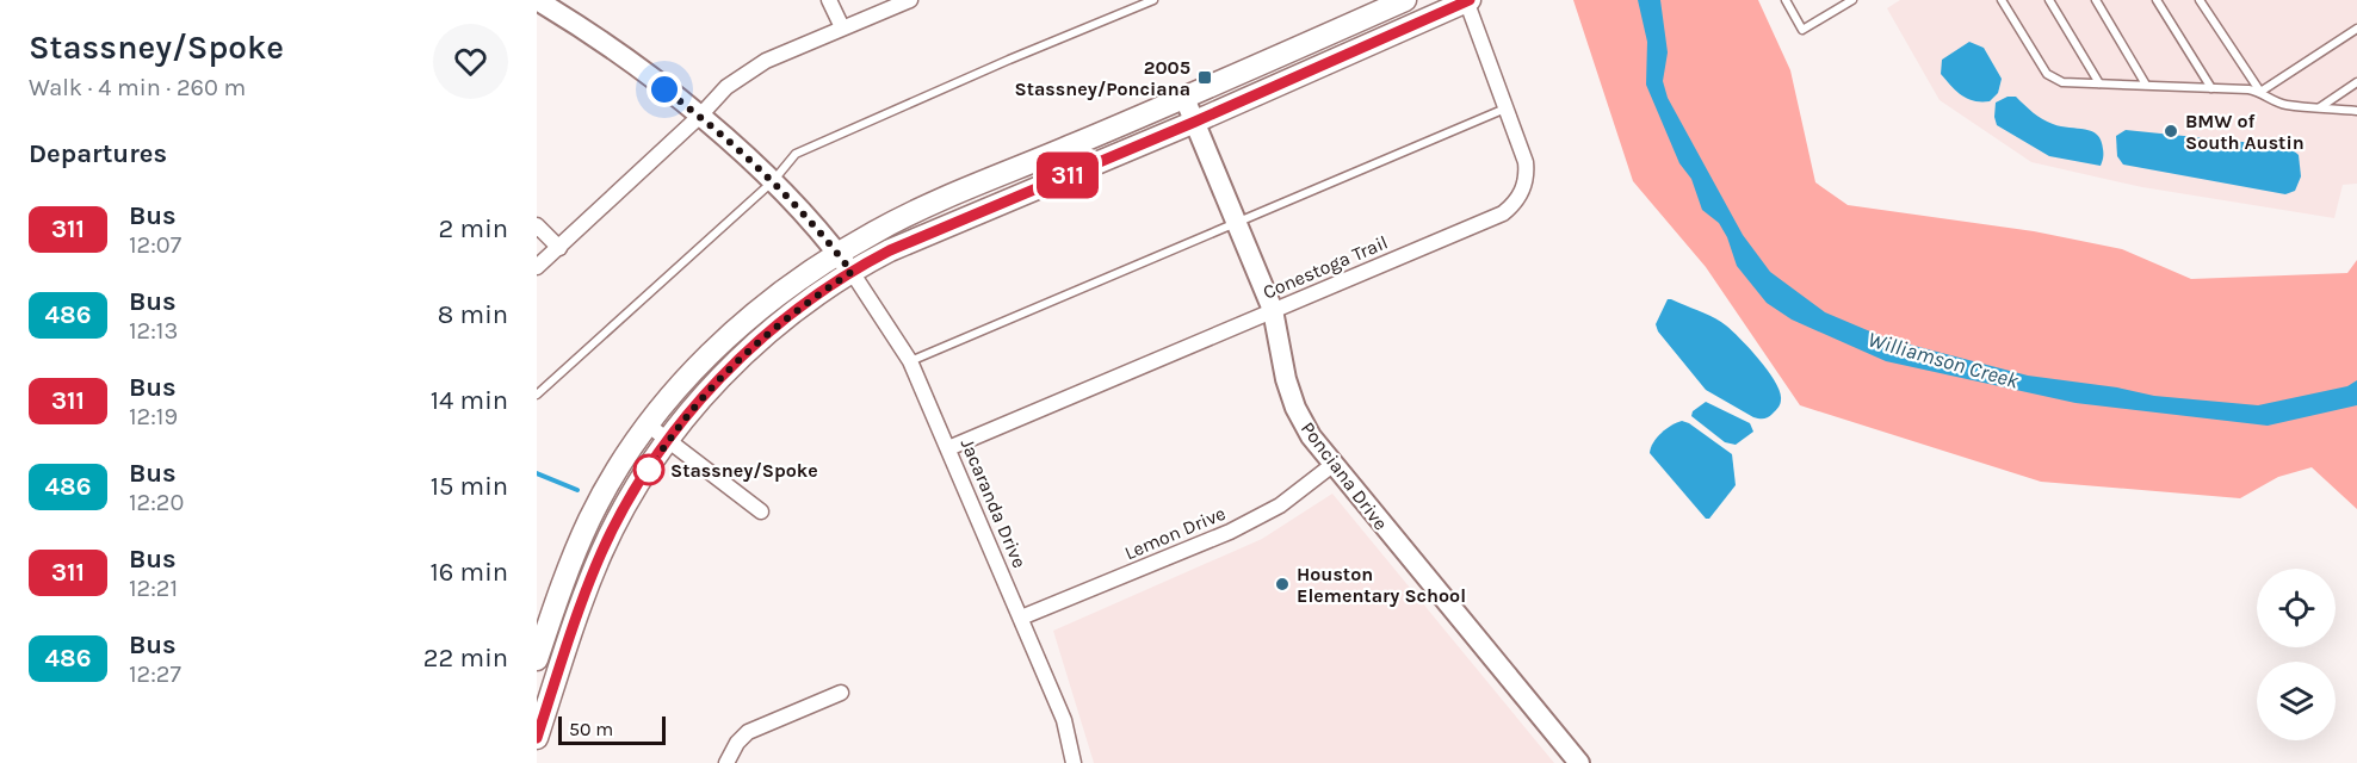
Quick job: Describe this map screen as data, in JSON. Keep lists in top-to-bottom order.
{
  "streets": {
    "street": [
      "Conestoga Trail",
      "Ponciana Drive",
      "Jacaranda Drive",
      "Lemon Drive"
    ]
  },
  "crossings": [
    ["Conestoga Trail", "Ponciana Drive"],
    ["Conestoga Trail", "Jacaranda Drive"],
    ["Ponciana Drive", "Lemon Drive"],
    ["Jacaranda Drive", "Lemon Drive"]
  ],
  "water": ["Williamson Creek"],
  "places": {
    "transit": ["2005 Stassney/Ponciana"],
    "other": ["BMW of South Austin", "Stassney/Spoke", "Houston Elementary School"]
  },
  "lines": ["bus line 311"],
  "scale_bar": "50 m",
  "page": {
    "heading": [
      ["Stassney/Spoke", "Walk · 4 min · 260 m"],
      "Departures"
    ],
    "on_map": "311",
    "list": [
      {
        "mark": "311",
        "name": "Bus",
        "note": "12:07",
        "value": "2 min"
      },
      {
        "mark": "486",
        "name": "Bus",
        "note": "12:13",
        "value": "8 min"
      },
      {
        "mark": "311",
        "name": "Bus",
        "note": "12:19",
        "value": "14 min"
      },
      {
        "mark": "486",
        "name": "Bus",
        "note": "12:20",
        "value": "15 min"
      },
      {
        "mark": "311",
        "name": "Bus",
        "note": "12:21",
        "value": "16 min"
      },
      {
        "mark": "486",
        "name": "Bus",
        "note": "12:27",
        "value": "22 min"
      }
    ],
    "scale": "50 m"
  }
}
